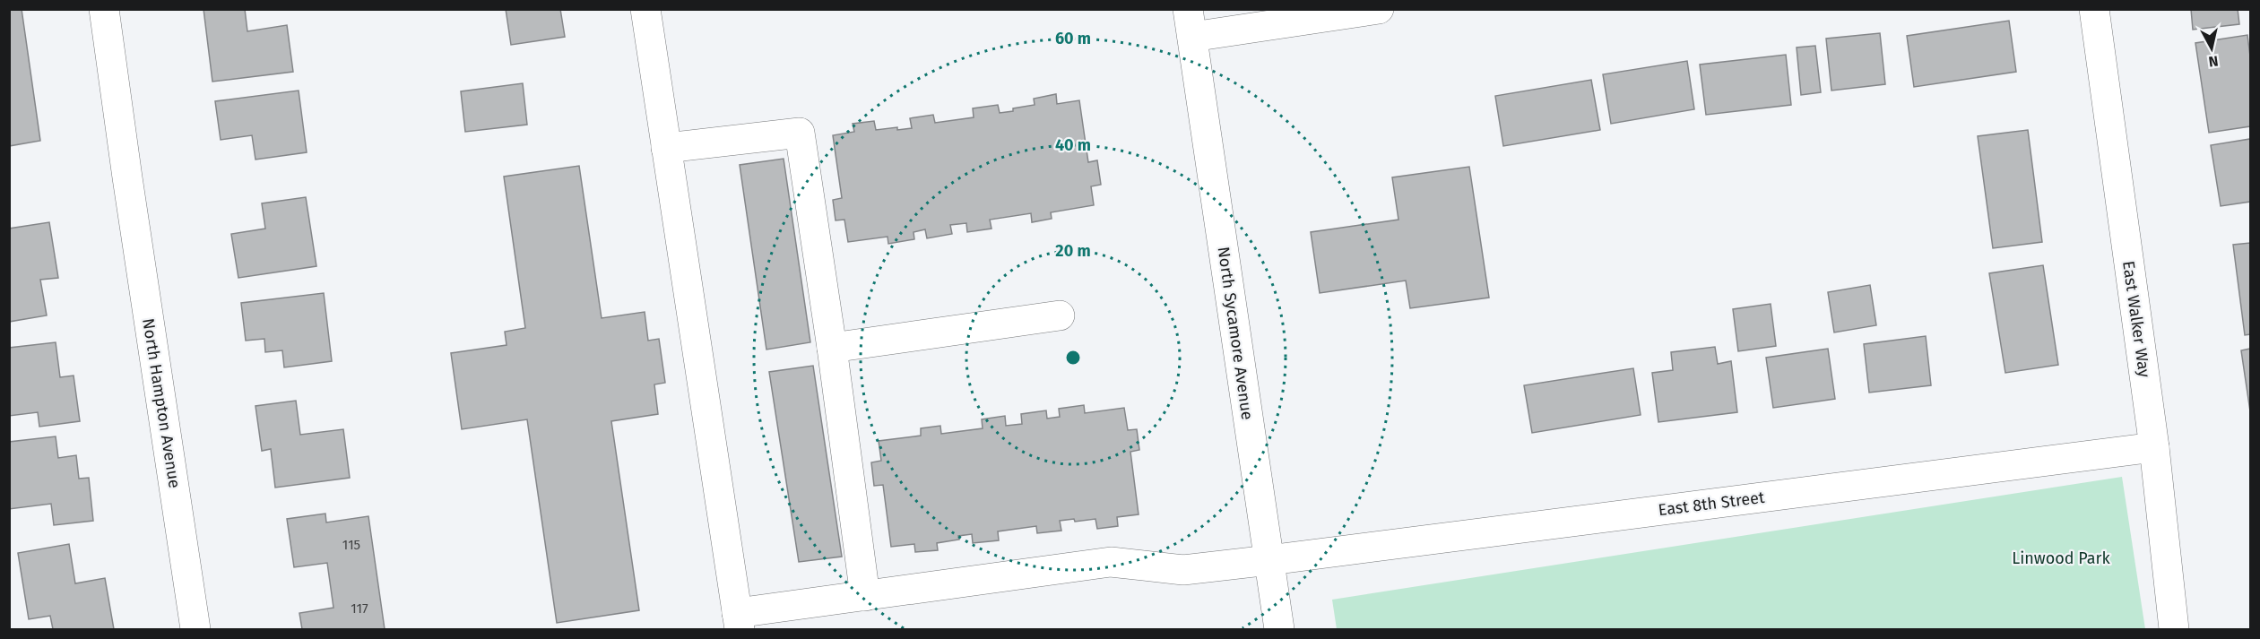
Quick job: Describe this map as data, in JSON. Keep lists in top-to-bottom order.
{
  "streets": {
    "street": [
      "East Walker Way",
      "North Sycamore Avenue",
      "North Hampton Avenue",
      "East 8th Street"
    ]
  },
  "crossings": [
    ["East Walker Way", "East 8th Street"],
    ["North Sycamore Avenue", "East 8th Street"]
  ],
  "parks": ["Linwood Park"],
  "house_numbers": ["115", "117"],
  "north": "bottom",
  "rings": ["60 m", "40 m", "20 m"]
}
